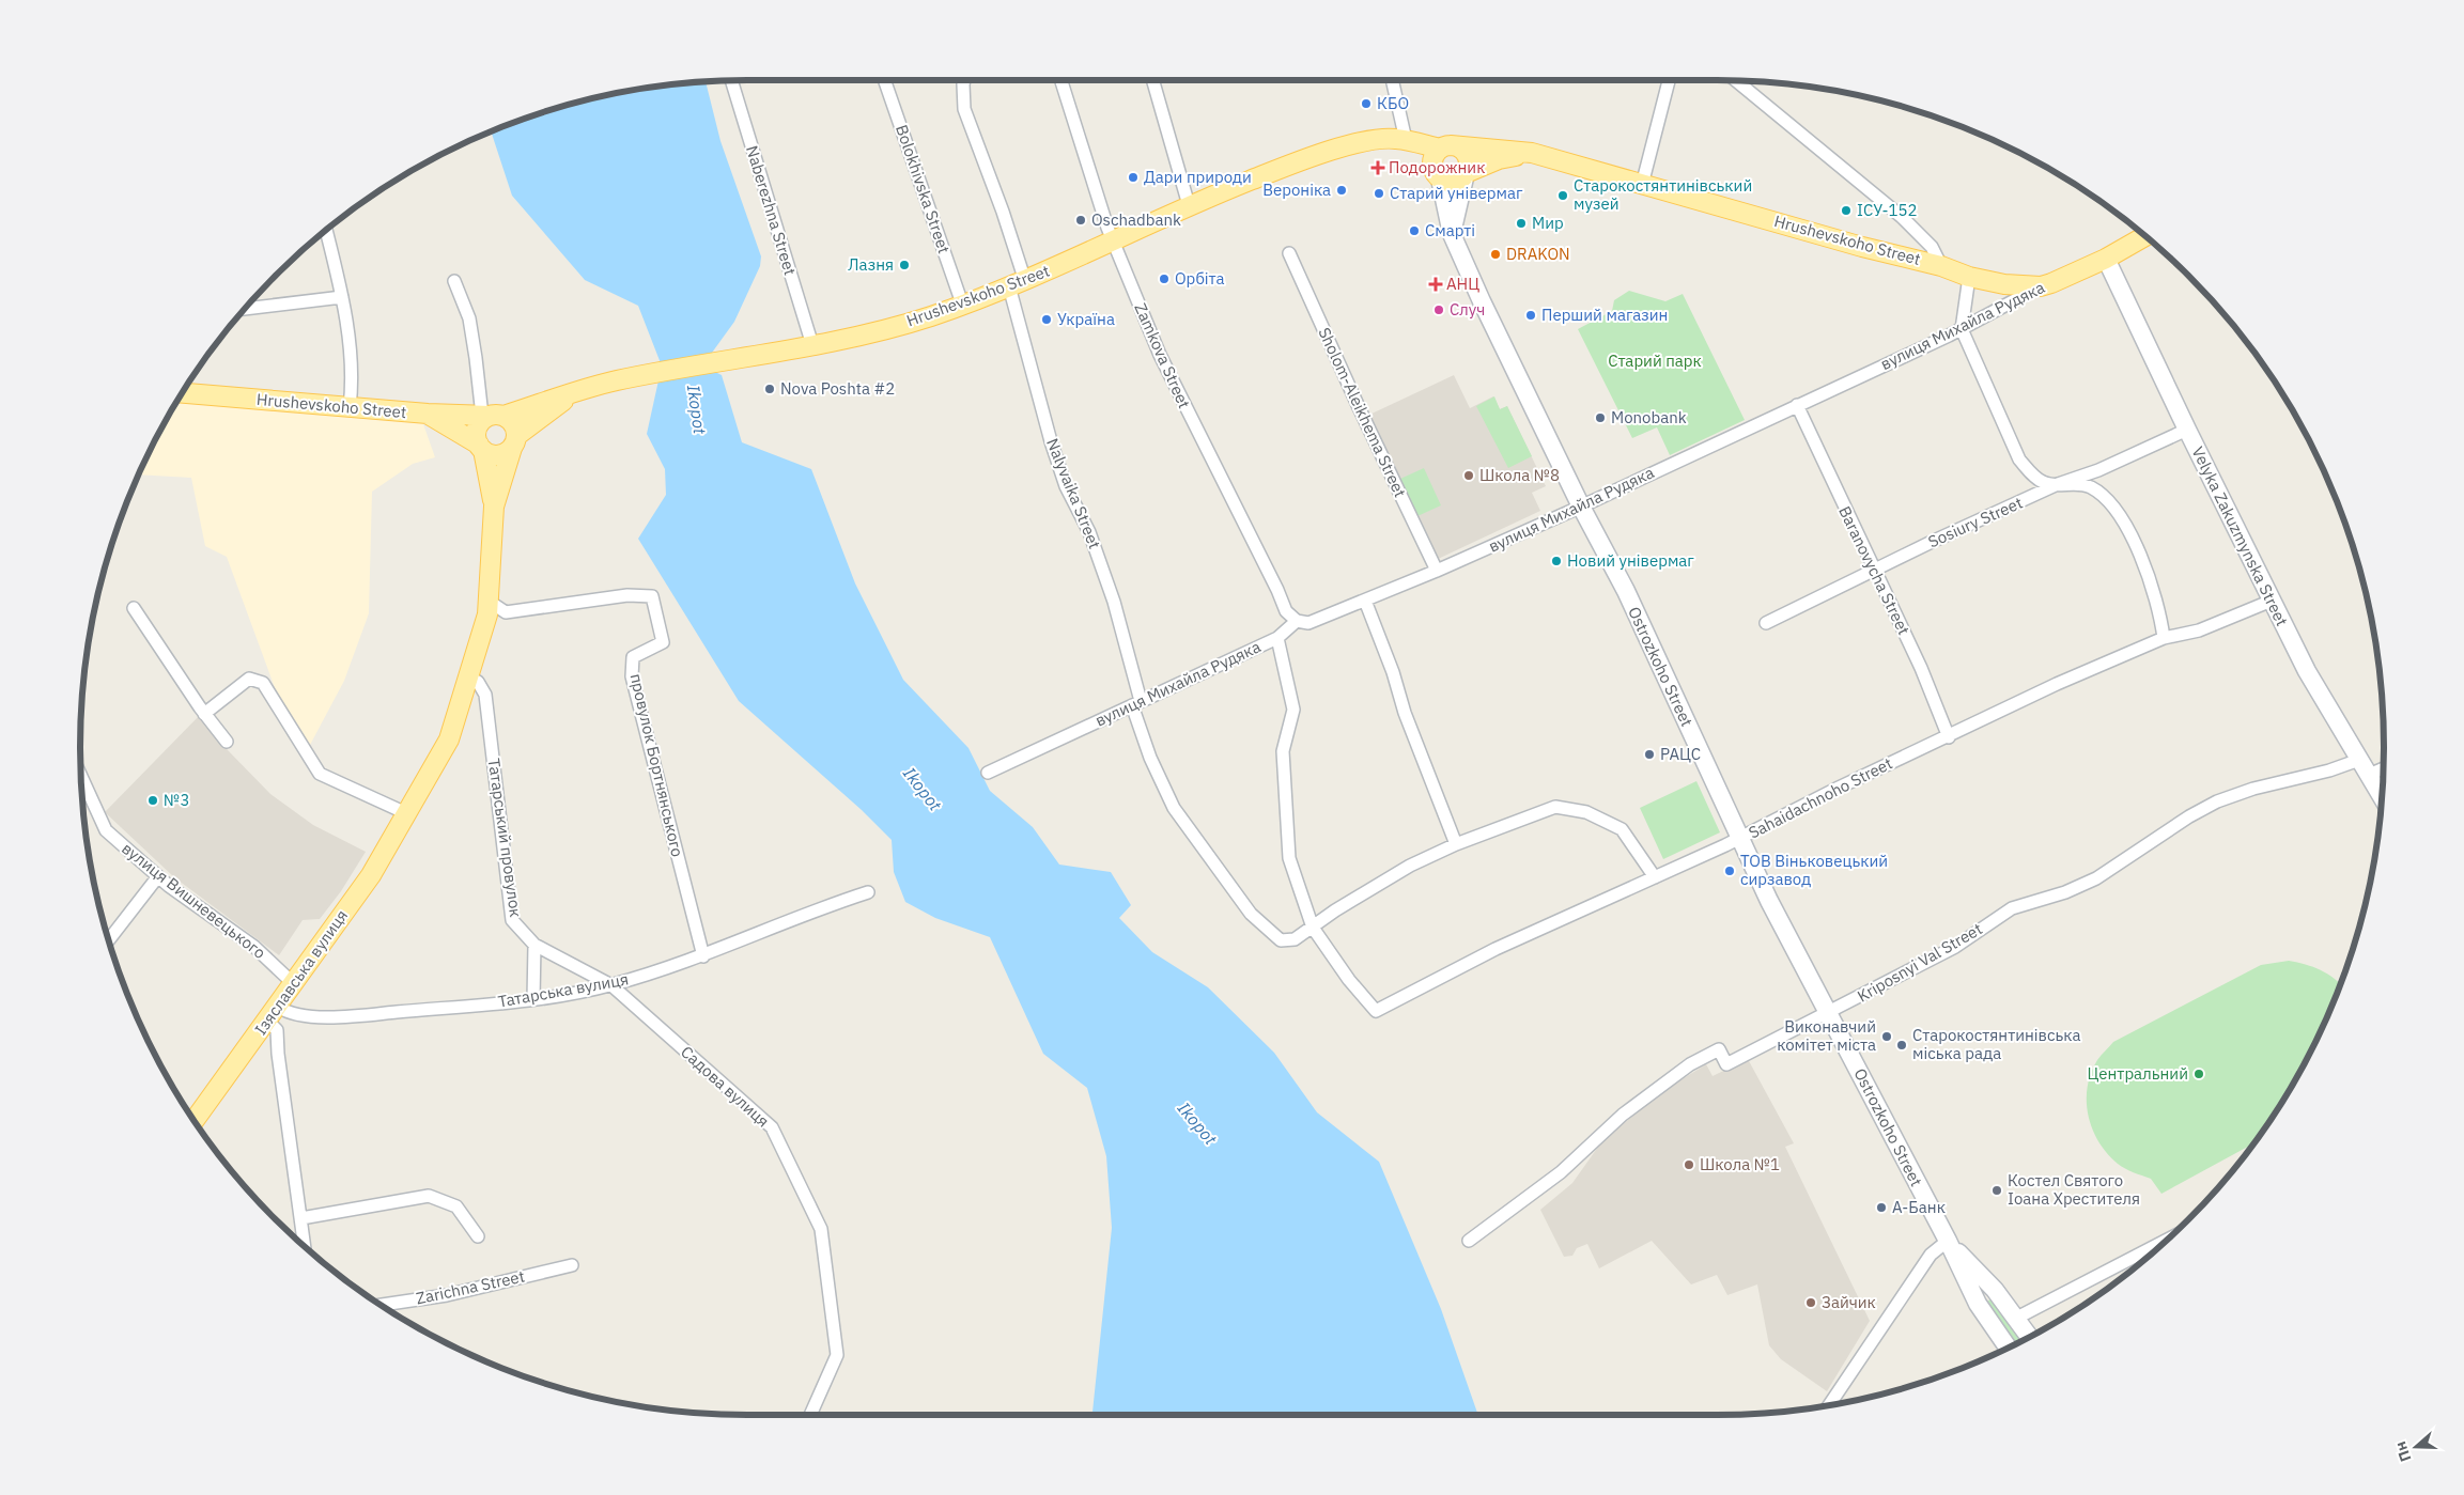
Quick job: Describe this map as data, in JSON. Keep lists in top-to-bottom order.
{
  "streets": {
    "main road": [
      "Hrushevskoho Street",
      "вулиця Михайла Рудяка",
      "Velyka Zakuzmynska Street",
      "Ostrozkoho Street",
      "Ізяславська вулиця"
    ],
    "street": [
      "Bolokhivska Street",
      "Naberezhna Street",
      "Zamkova Street",
      "Sholom-Aleikhema Street",
      "Nalyvaika Street",
      "Sosiury Street",
      "Baranovycha Street",
      "провулок Бортнянського",
      "Sahaidachnoho Street",
      "Татарський провулок",
      "вулиця Вишневецького",
      "Kriposnyi Val Street",
      "Татарська вулиця",
      "Садова вулиця",
      "Zarichna Street"
    ]
  },
  "crossings": [
    ["Bolokhivska Street", "Hrushevskoho Street"],
    ["Naberezhna Street", "Hrushevskoho Street"],
    ["Hrushevskoho Street", "вулиця Михайла Рудяка"],
    ["Hrushevskoho Street", "Zamkova Street"],
    ["Hrushevskoho Street", "Nalyvaika Street"],
    ["Hrushevskoho Street", "Ostrozkoho Street"],
    ["Hrushevskoho Street", "Ізяславська вулиця"],
    ["вулиця Михайла Рудяка", "Zamkova Street"],
    ["вулиця Михайла Рудяка", "Sholom-Aleikhema Street"],
    ["вулиця Михайла Рудяка", "Nalyvaika Street"],
    ["вулиця Михайла Рудяка", "Velyka Zakuzmynska Street"],
    ["вулиця Михайла Рудяка", "Baranovycha Street"],
    ["вулиця Михайла Рудяка", "Ostrozkoho Street"],
    ["Nalyvaika Street", "Sahaidachnoho Street"],
    ["Sosiury Street", "Velyka Zakuzmynska Street"],
    ["Sosiury Street", "Baranovycha Street"],
    ["Velyka Zakuzmynska Street", "Sahaidachnoho Street"],
    ["Velyka Zakuzmynska Street", "Kriposnyi Val Street"],
    ["Baranovycha Street", "Sahaidachnoho Street"],
    ["Ostrozkoho Street", "Sahaidachnoho Street"],
    ["Ostrozkoho Street", "Kriposnyi Val Street"],
    ["провулок Бортнянського", "Ізяславська вулиця"],
    ["провулок Бортнянського", "Татарська вулиця"],
    ["Татарський провулок", "Ізяславська вулиця"],
    ["Татарський провулок", "Татарська вулиця"],
    ["Татарський провулок", "Садова вулиця"],
    ["вулиця Вишневецького", "Ізяславська вулиця"],
    ["Ізяславська вулиця", "Татарська вулиця"],
    ["Татарська вулиця", "Садова вулиця"]
  ],
  "water": ["Ikopot"],
  "parks": ["Старий парк"],
  "places": {
    "other": [
      "КБО",
      "Дари природи",
      "Вероніка",
      "Старий універмаг",
      "Старокостянтинівський музей",
      "ІСУ-152",
      "Oschadbank",
      "Мир",
      "Смарті",
      "DRAKON",
      "Лазня",
      "Орбіта",
      "Случ",
      "Перший магазин",
      "Україна",
      "Nova Poshta #2",
      "Monobank",
      "Школа №8",
      "Новий універмаг",
      "РАЦС",
      "№3",
      "ТОВ Віньковецький сирзавод",
      "Виконавчий комітет міста",
      "Старокостянтинівська міська рада",
      "Центральний",
      "Школа №1",
      "Костел Святого Іоана Хрестителя",
      "А-Банк",
      "Зайчик"
    ],
    "health": ["Подорожник", "АНЦ"]
  },
  "north": "left"
}
